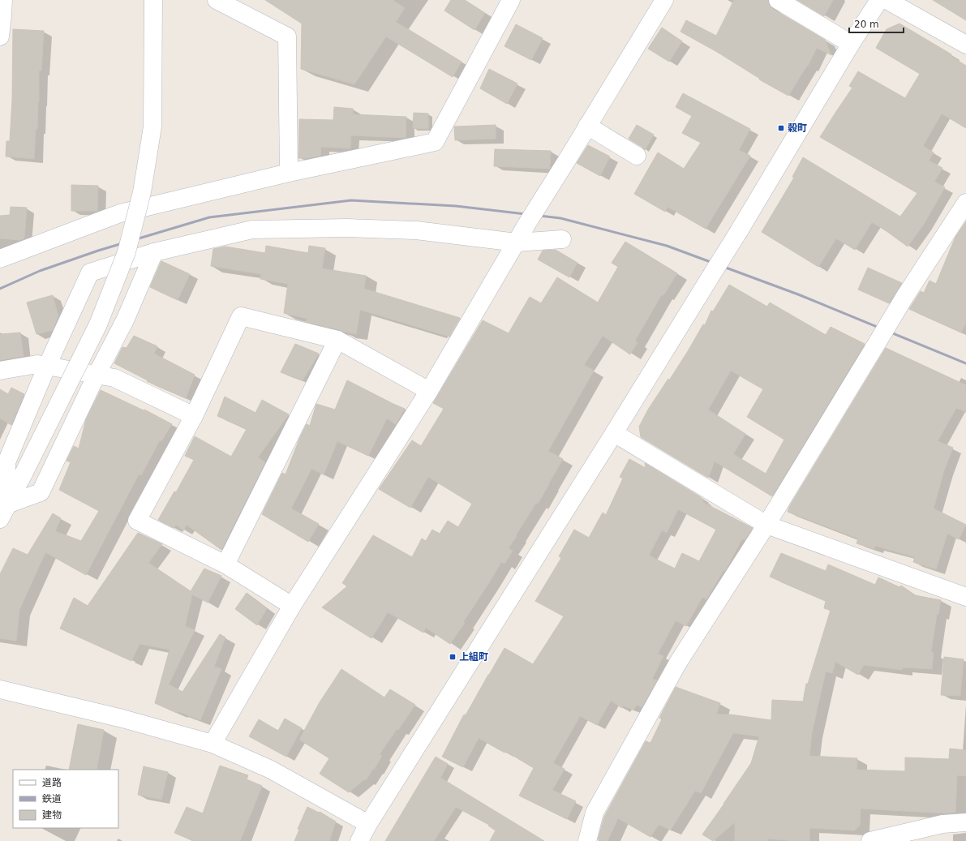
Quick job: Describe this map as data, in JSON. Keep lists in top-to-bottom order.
{
  "places": {
    "transit": ["穀町", "上組町"]
  },
  "legend": ["道路", "鉄道", "建物"],
  "scale_bar": "20 m"
}
